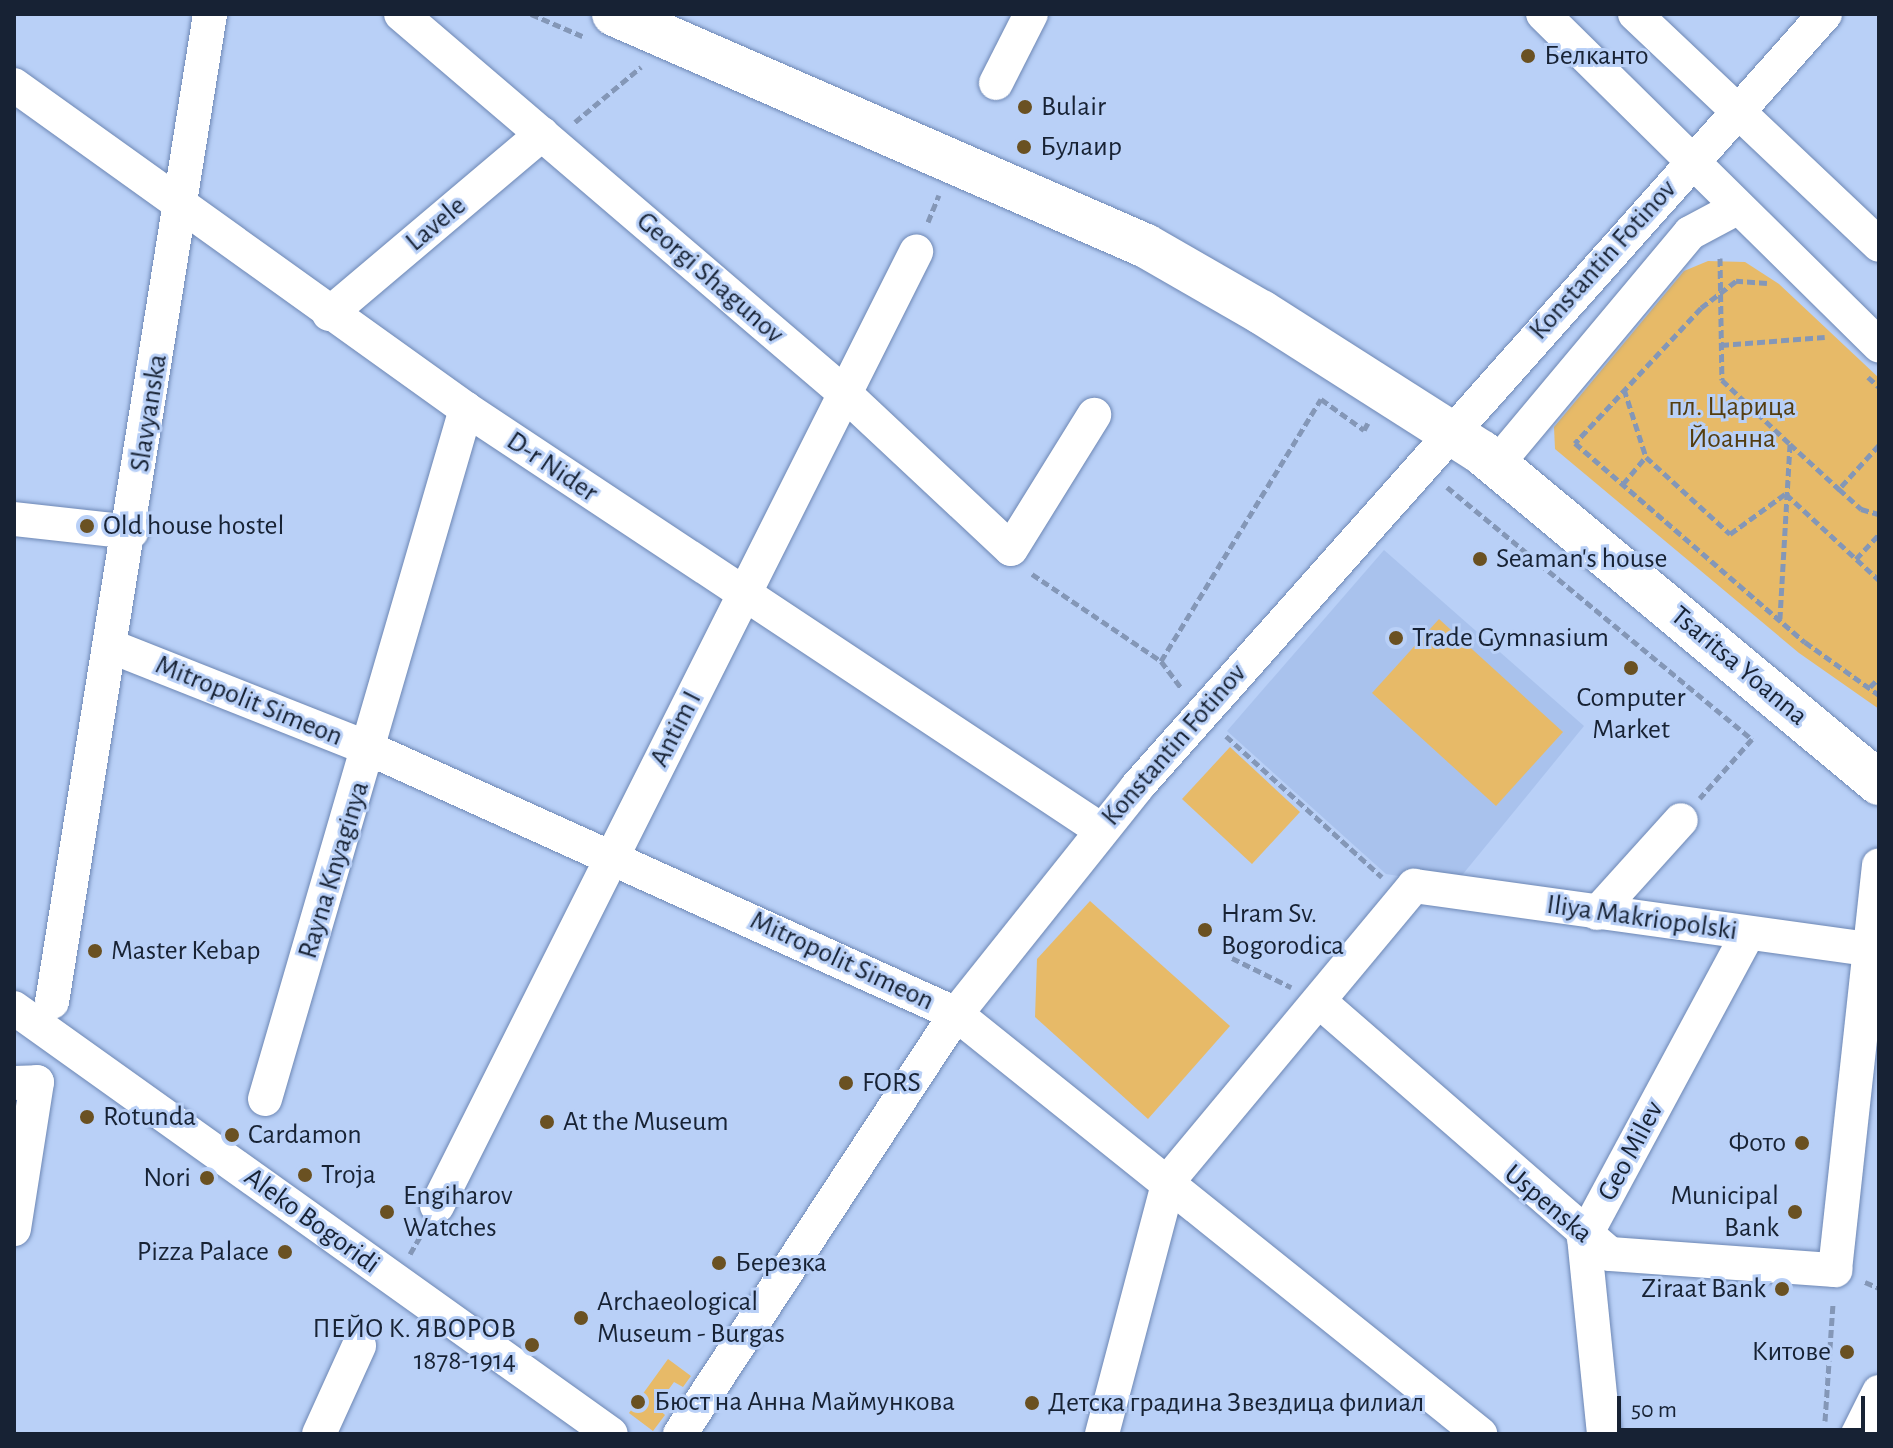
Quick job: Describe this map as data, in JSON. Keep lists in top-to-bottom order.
{
  "streets": {
    "main road": ["Tsaritsa Yoanna"],
    "street": [
      "Lavele",
      "Konstantin Fotinov",
      "Georgi Shagunov",
      "Slavyanska",
      "D-r Nider",
      "Mitropolit Simeon",
      "Antim I",
      "Rayna Knyaginya",
      "Iliya Makriopolski",
      "Geo Milev",
      "Uspenska",
      "Aleko Bogoridi"
    ]
  },
  "crossings": [
    ["Lavele", "Georgi Shagunov"],
    ["Lavele", "D-r Nider"],
    ["Konstantin Fotinov", "D-r Nider"],
    ["Konstantin Fotinov", "Tsaritsa Yoanna"],
    ["Konstantin Fotinov", "Mitropolit Simeon"],
    ["Georgi Shagunov", "Antim I"],
    ["Slavyanska", "D-r Nider"],
    ["Slavyanska", "Mitropolit Simeon"],
    ["D-r Nider", "Antim I"],
    ["D-r Nider", "Rayna Knyaginya"],
    ["Mitropolit Simeon", "Antim I"],
    ["Mitropolit Simeon", "Rayna Knyaginya"],
    ["Iliya Makriopolski", "Geo Milev"],
    ["Geo Milev", "Uspenska"]
  ],
  "parks": ["пл. Царица Йоанна"],
  "places": [
    "Белканто",
    "Bulair",
    "Булаир",
    "Old house hostel",
    "Seaman's house",
    "Trade Gymnasium",
    "Computer Market",
    "Hram Sv. Bogorodica",
    "Master Kebap",
    "FORS",
    "Rotunda",
    "At the Museum",
    "Cardamon",
    "Фото",
    "Troja",
    "Nori",
    "Engiharov Watches",
    "Municipal Bank",
    "Pizza Palace",
    "Березка",
    "Ziraat Bank",
    "Archaeological Museum - Burgas",
    "ПЕЙО К. ЯВОРОВ 1878-1914",
    "Китове",
    "Бюст на Анна Маймункова",
    "Детска градина Звездица филиал"
  ],
  "scale_bar": "50 m"
}
